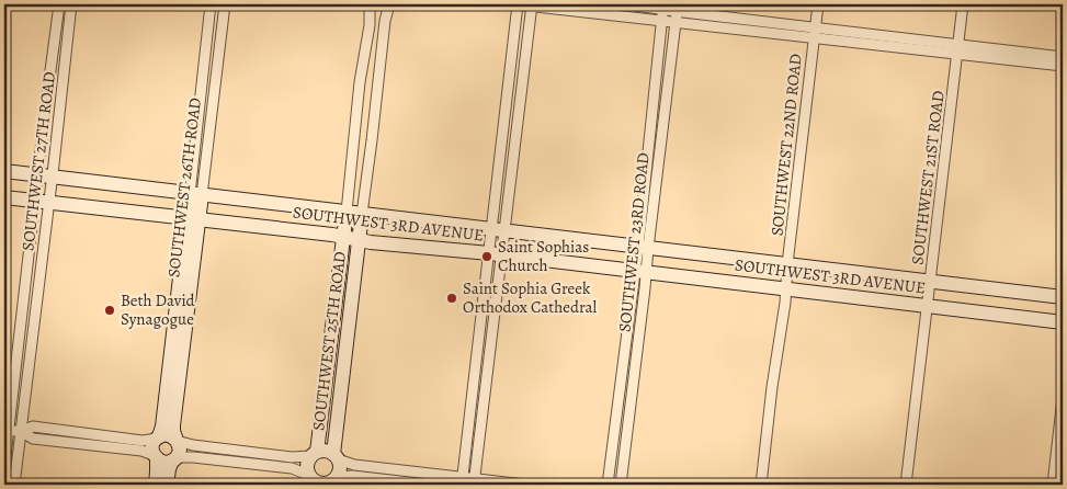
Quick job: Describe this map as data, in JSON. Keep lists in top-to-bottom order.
{
  "streets": {
    "main road": ["SOUTHWEST 26TH ROAD", "SOUTHWEST 3RD AVENUE", "SOUTHWEST 25TH ROAD"],
    "street": [
      "SOUTHWEST 22ND ROAD",
      "SOUTHWEST 27TH ROAD",
      "SOUTHWEST 21ST ROAD",
      "SOUTHWEST 23RD ROAD"
    ]
  },
  "crossings": [
    ["SOUTHWEST 22ND ROAD", "SOUTHWEST 3RD AVENUE"],
    ["SOUTHWEST 27TH ROAD", "SOUTHWEST 3RD AVENUE"],
    ["SOUTHWEST 21ST ROAD", "SOUTHWEST 3RD AVENUE"],
    ["SOUTHWEST 26TH ROAD", "SOUTHWEST 3RD AVENUE"],
    ["SOUTHWEST 3RD AVENUE", "SOUTHWEST 23RD ROAD"],
    ["SOUTHWEST 3RD AVENUE", "SOUTHWEST 25TH ROAD"]
  ],
  "places": ["Saint Sophias Church", "Saint Sophia Greek Orthodox Cathedral", "Beth David Synagogue"]
}
